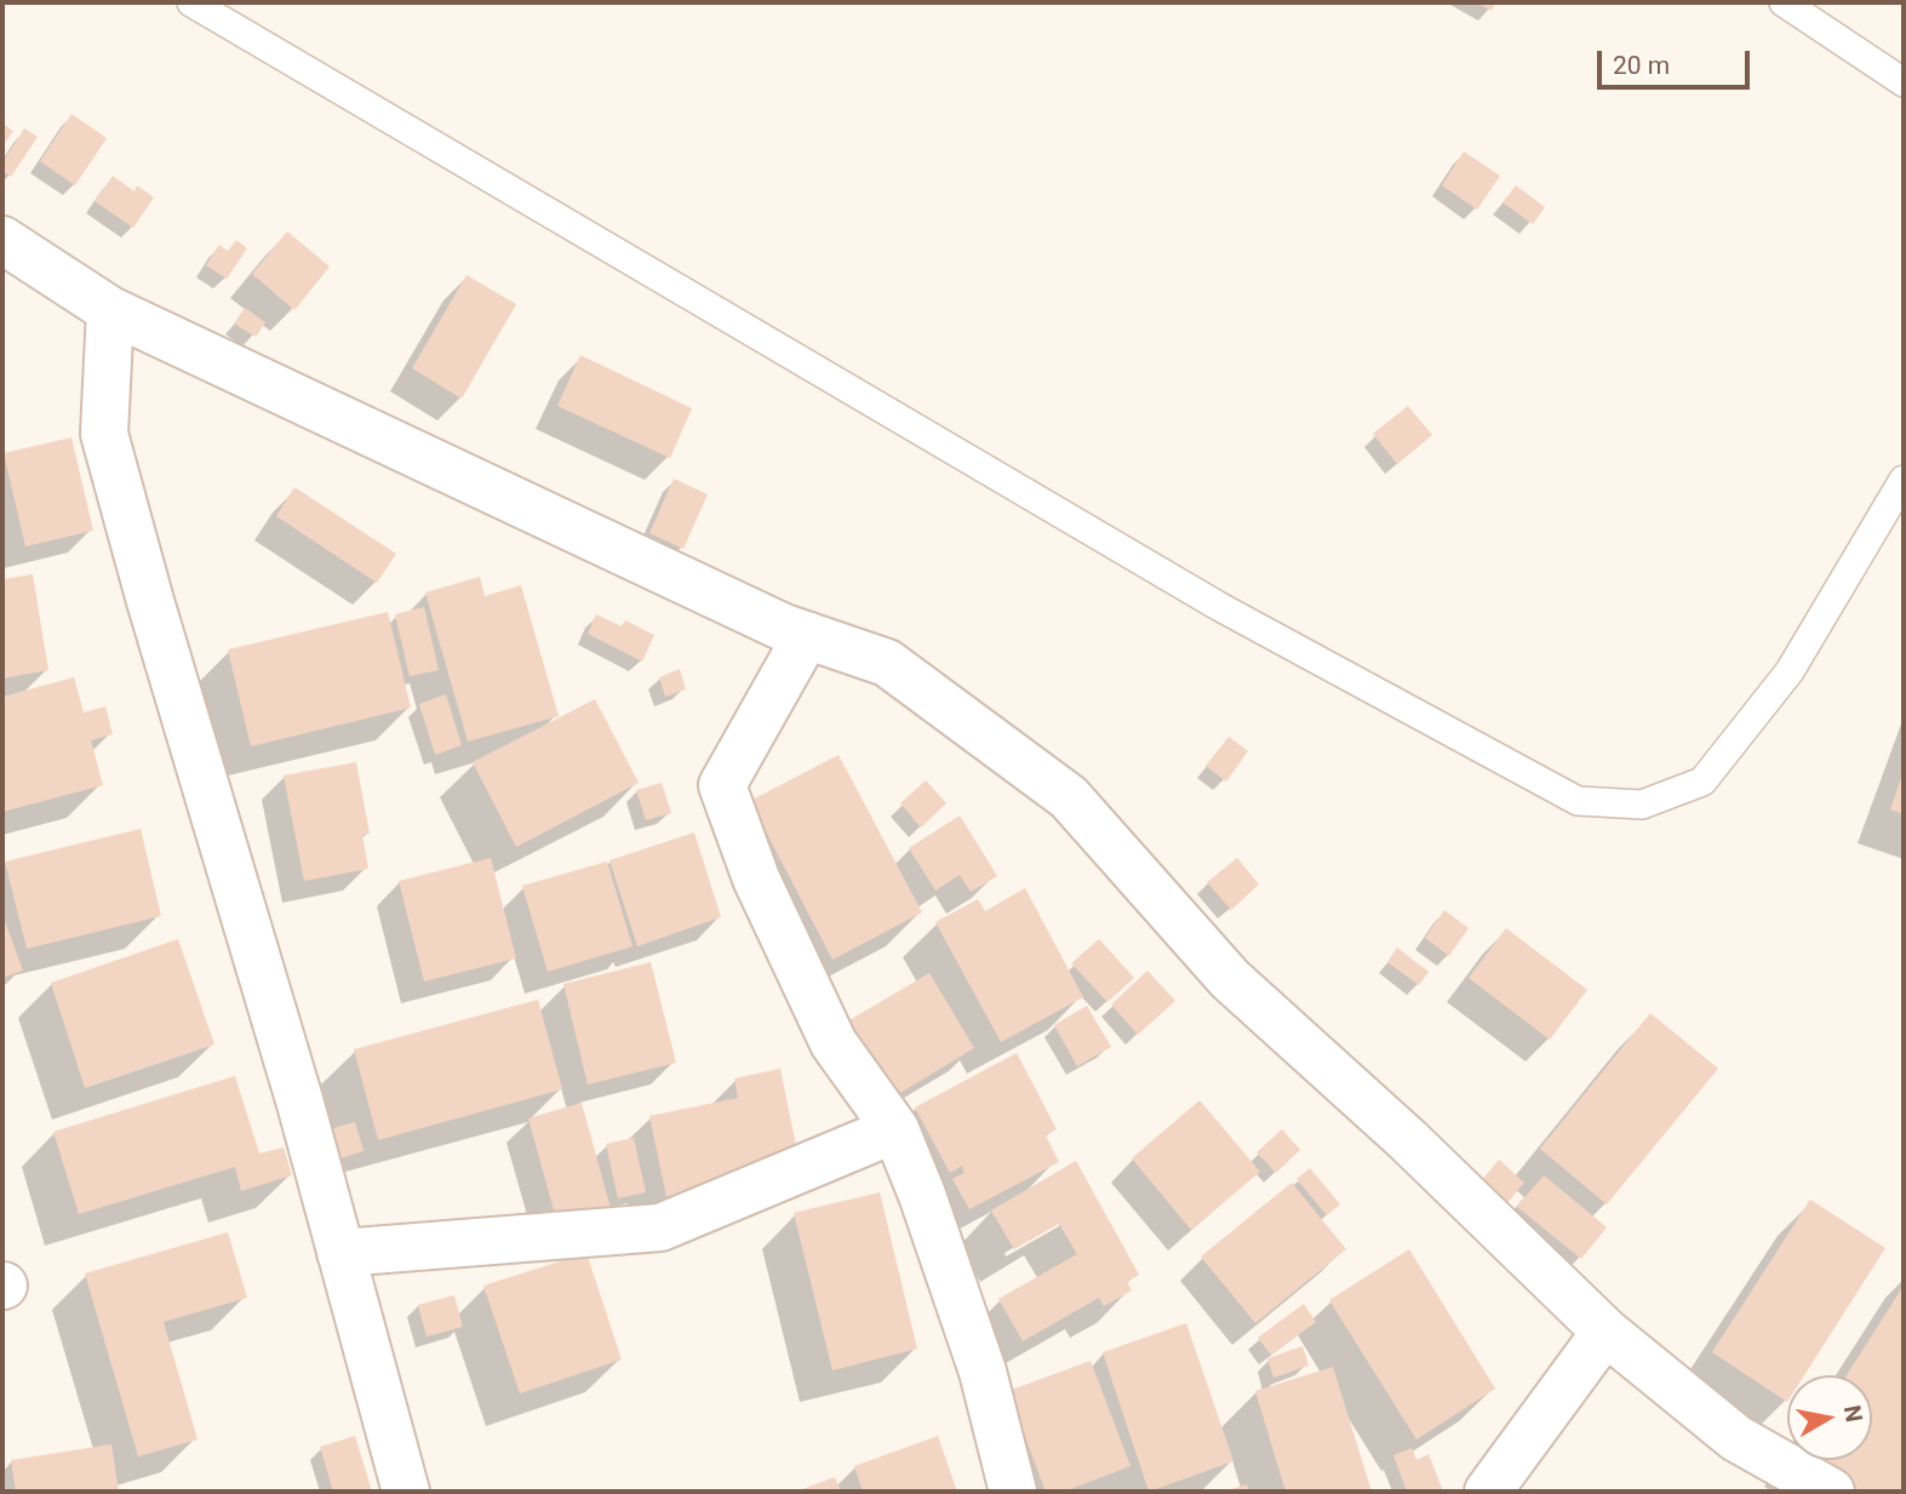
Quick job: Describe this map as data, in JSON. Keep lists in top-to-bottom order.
{
  "scale_bar": "20 m",
  "north": "right"
}
